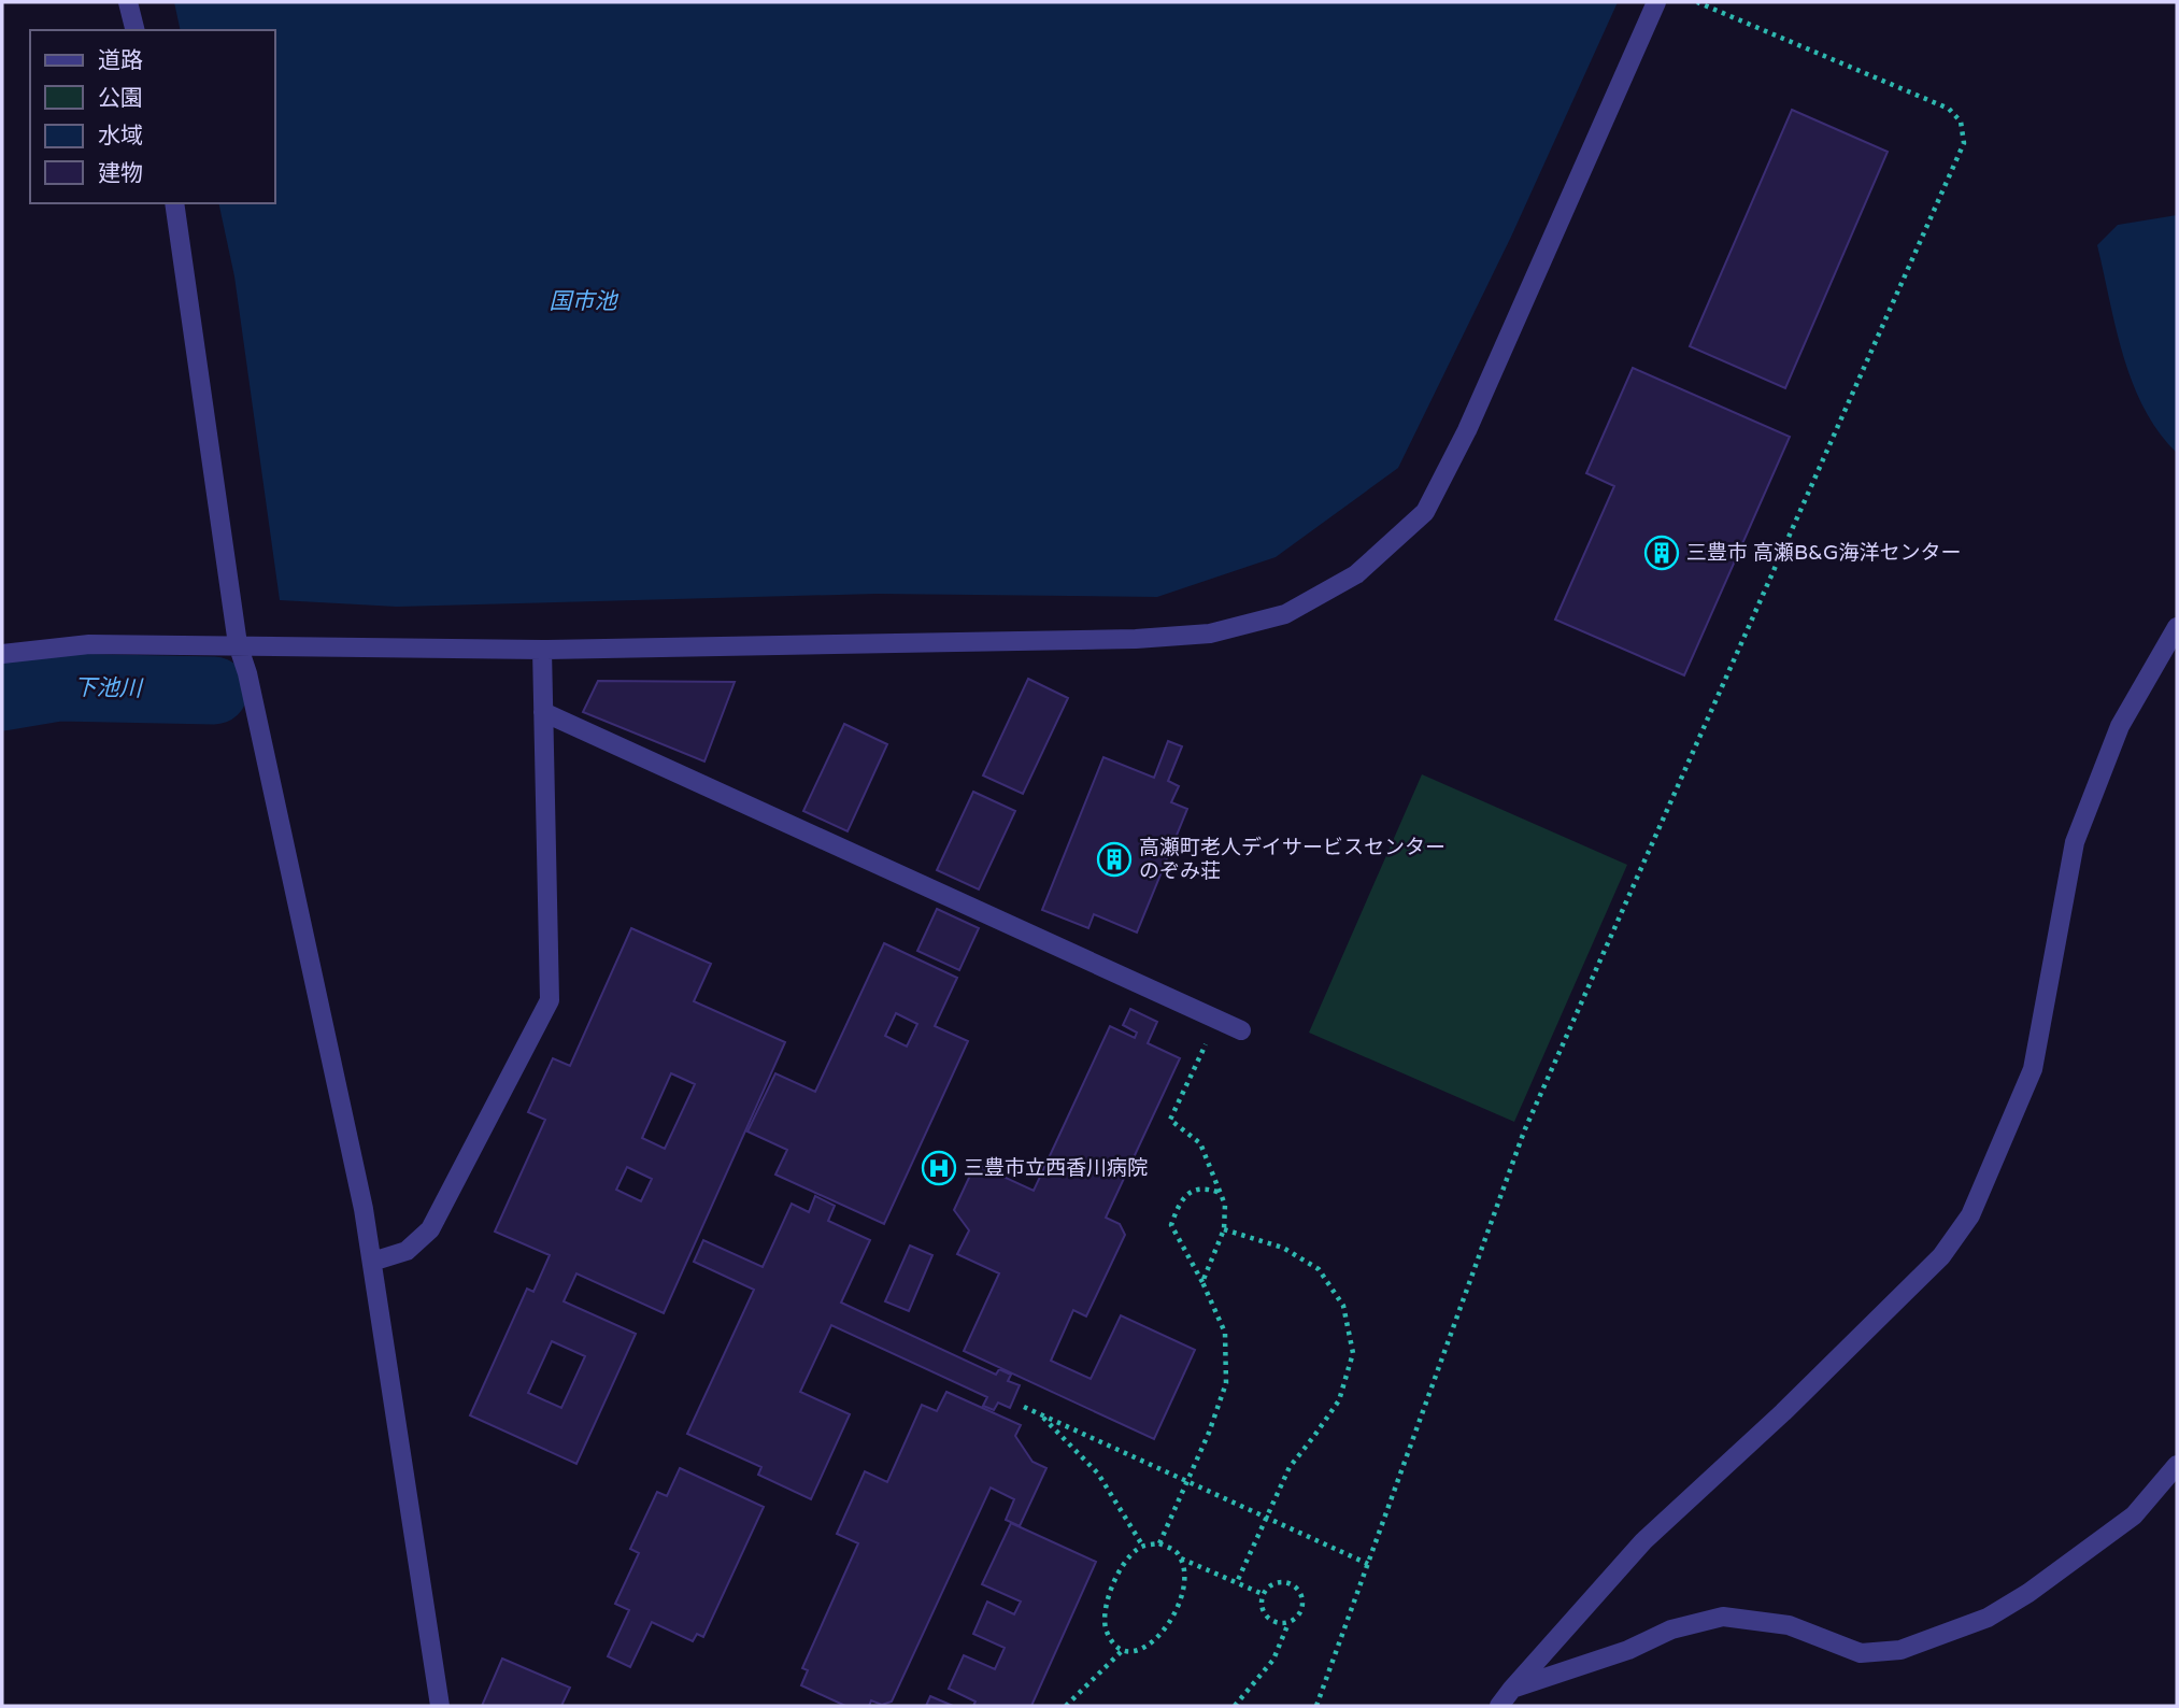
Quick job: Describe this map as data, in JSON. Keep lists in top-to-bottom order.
{
  "water": ["国市池", "下池川"],
  "places": {
    "building": ["三豊市 高瀬B&G海洋センター", "高瀬町老人デイサービスセンター のぞみ荘"],
    "hospital": ["三豊市立西香川病院"]
  },
  "legend": [
    "道路",
    "公園",
    "水域",
    "建物"
  ]
}
